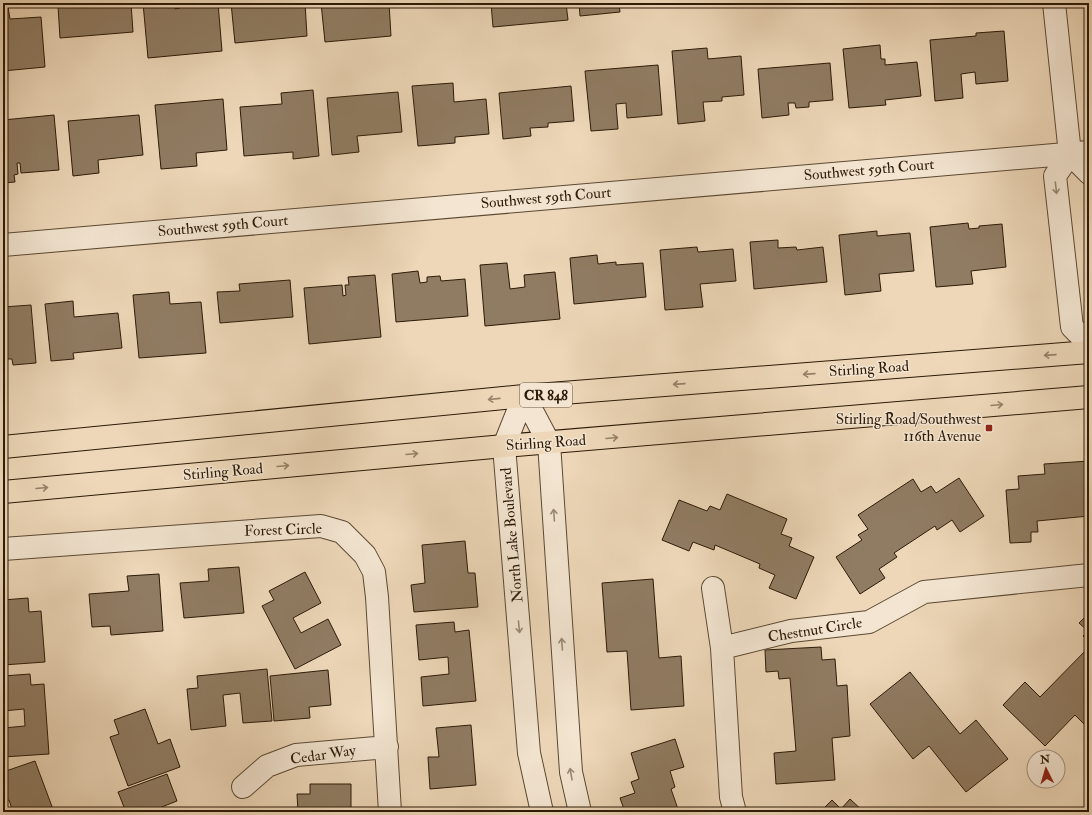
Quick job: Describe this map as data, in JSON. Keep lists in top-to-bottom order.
{
  "streets": {
    "main road": ["Stirling Road", "CR 848"],
    "street": [
      "Southwest 59th Court",
      "Forest Circle",
      "North Lake Boulevard",
      "Chestnut Circle",
      "Cedar Way"
    ]
  },
  "crossings": [
    ["Stirling Road", "North Lake Boulevard"],
    ["Forest Circle", "Cedar Way"]
  ],
  "places": {
    "transit": ["Stirling Road/Southwest 116th Avenue"]
  },
  "north": "top"
}
